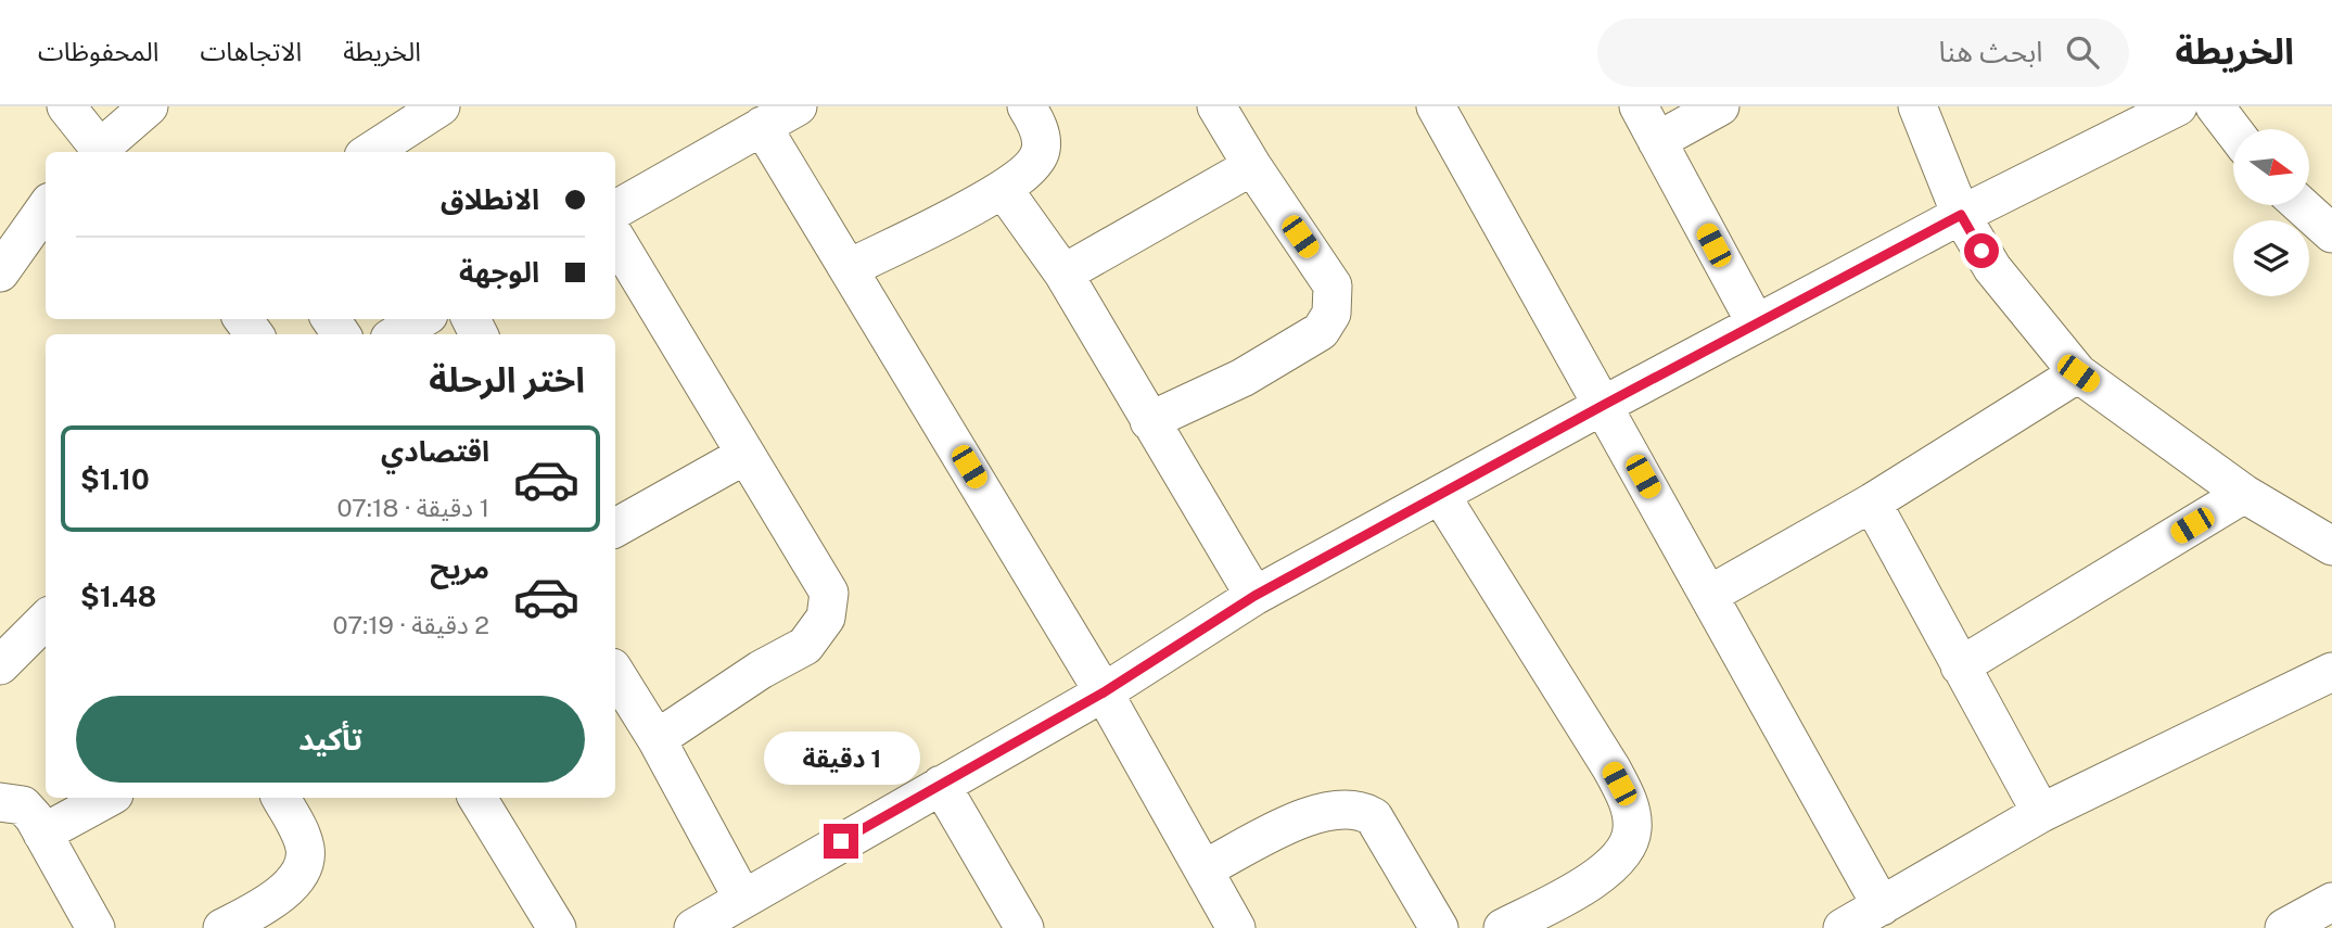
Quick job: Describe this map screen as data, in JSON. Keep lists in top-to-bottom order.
{
  "north": "right",
  "page": {
    "header": "الخريطة",
    "search": "ابحث هنا",
    "nav": ["الخريطة", "الاتجاهات", "المحفوظات"],
    "banner": ["الانطلاق", "الوجهة"],
    "heading": "اختر الرحلة",
    "list": [
      {
        "name": "اقتصادي",
        "note": "1 دقيقة · 07:18",
        "value": "$1.10"
      },
      {
        "name": "مريح",
        "note": "2 دقيقة · 07:19",
        "value": "$1.48"
      }
    ],
    "buttons": "تأكيد",
    "bubble": "1 دقيقة"
  }
}
